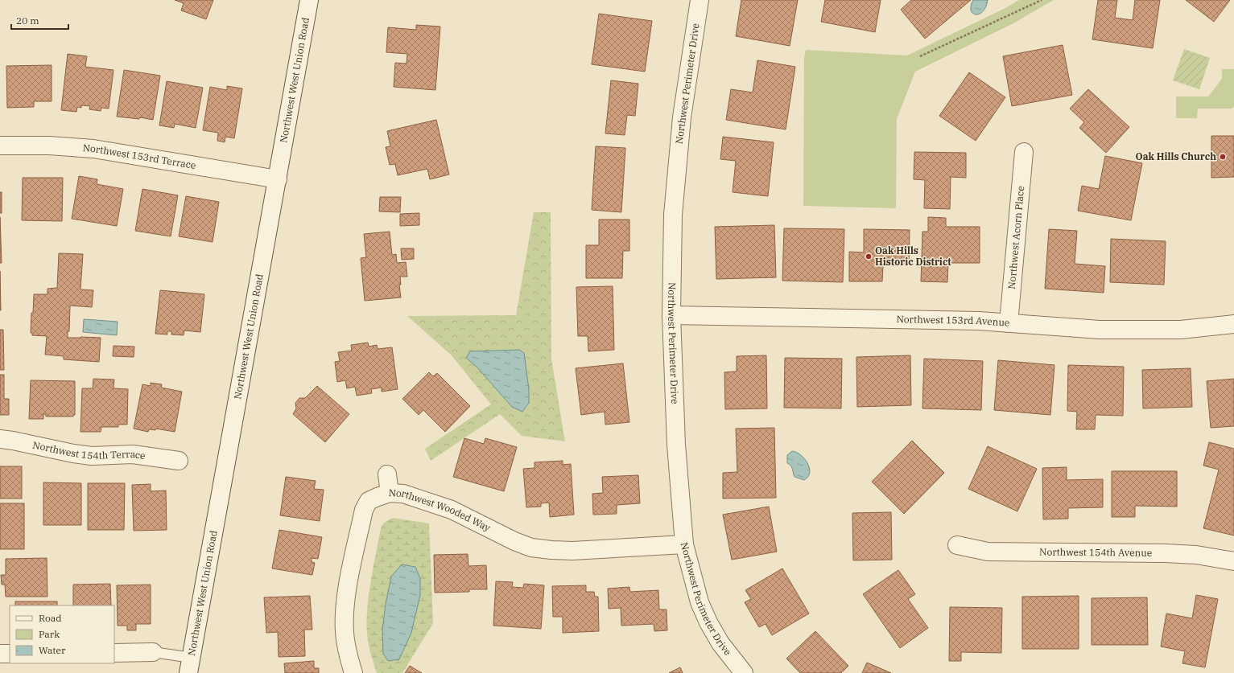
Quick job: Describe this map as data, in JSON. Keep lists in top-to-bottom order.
{
  "streets": {
    "street": [
      "Northwest West Union Road",
      "Northwest Perimeter Drive",
      "Northwest 153rd Terrace",
      "Northwest Acorn Place",
      "Northwest 153rd Avenue",
      "Northwest 154th Terrace",
      "Northwest Wooded Way",
      "Northwest 154th Avenue"
    ]
  },
  "crossings": [
    ["Northwest West Union Road", "Northwest 153rd Terrace"],
    ["Northwest Perimeter Drive", "Northwest 153rd Avenue"],
    ["Northwest Perimeter Drive", "Northwest Wooded Way"],
    ["Northwest Acorn Place", "Northwest 153rd Avenue"]
  ],
  "places": ["Oak Hills Church", "Oak Hills Historic District"],
  "legend": ["Road", "Park", "Water"],
  "scale_bar": "20 m"
}
